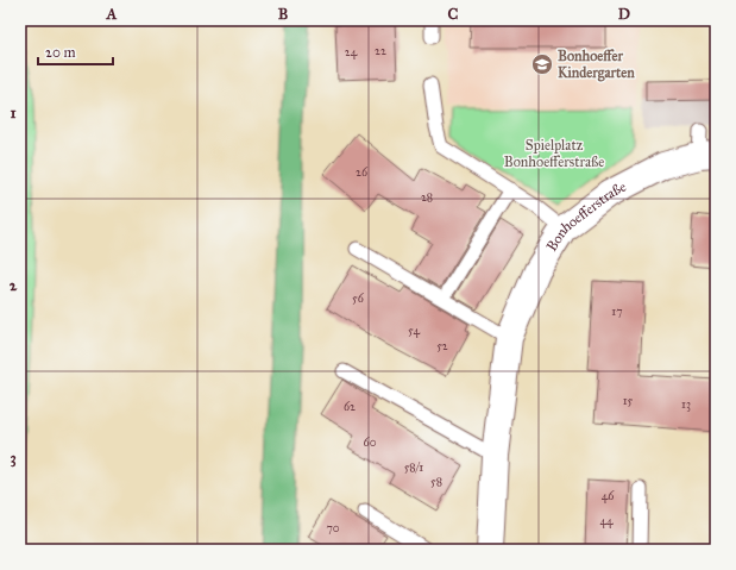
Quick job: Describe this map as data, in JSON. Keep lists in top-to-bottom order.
{
  "streets": {
    "street": ["Bonhoefferstraße"]
  },
  "parks": ["Spielplatz Bonhoefferstraße"],
  "places": {
    "school or university": ["Bonhoeffer Kindergarten"]
  },
  "house_numbers": [
    "22",
    "24",
    "26",
    "28",
    "56",
    "17",
    "54",
    "52",
    "15",
    "13",
    "62",
    "60",
    "58/1",
    "58",
    "46",
    "44",
    "70"
  ],
  "scale_bar": "20 m",
  "grid": {
    "columns": [
      "A",
      "B",
      "C",
      "D"
    ],
    "rows": ["1", "2", "3"]
  }
}
